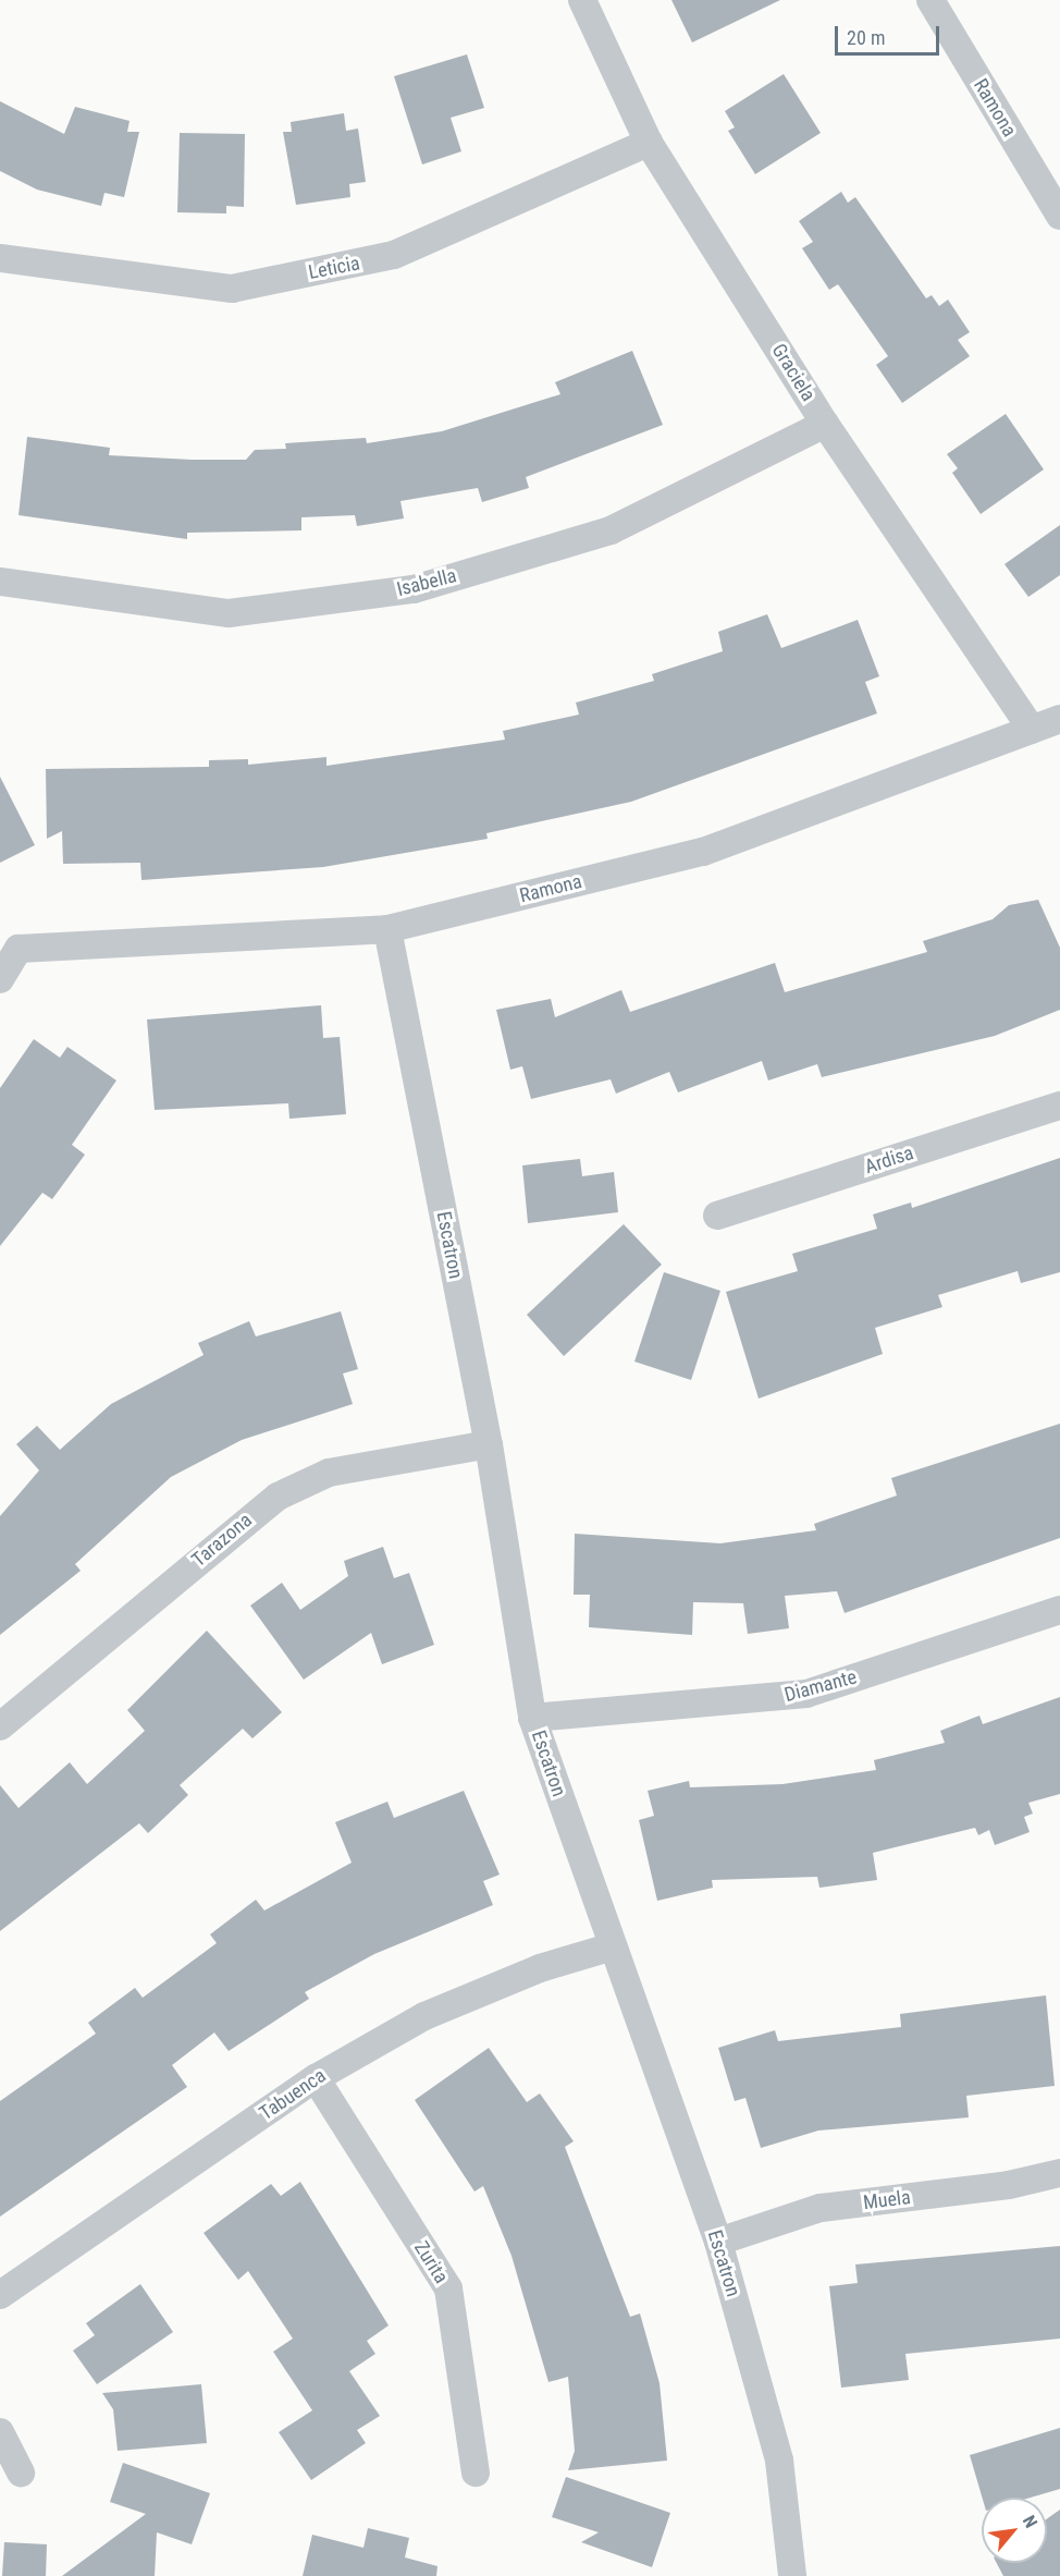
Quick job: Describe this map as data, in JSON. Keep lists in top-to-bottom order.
{
  "streets": {
    "street": [
      "Ramona",
      "Leticia",
      "Graciela",
      "Isabella",
      "Ardisa",
      "Escatron",
      "Tarazona",
      "Diamante",
      "Tabuenca",
      "Muela",
      "Zurita"
    ]
  },
  "crossings": [
    ["Ramona", "Graciela"],
    ["Ramona", "Escatron"],
    ["Leticia", "Graciela"],
    ["Graciela", "Isabella"],
    ["Escatron", "Tarazona"],
    ["Escatron", "Diamante"],
    ["Escatron", "Tabuenca"],
    ["Escatron", "Muela"],
    ["Tabuenca", "Zurita"]
  ],
  "scale_bar": "20 m",
  "north": "top right"
}
